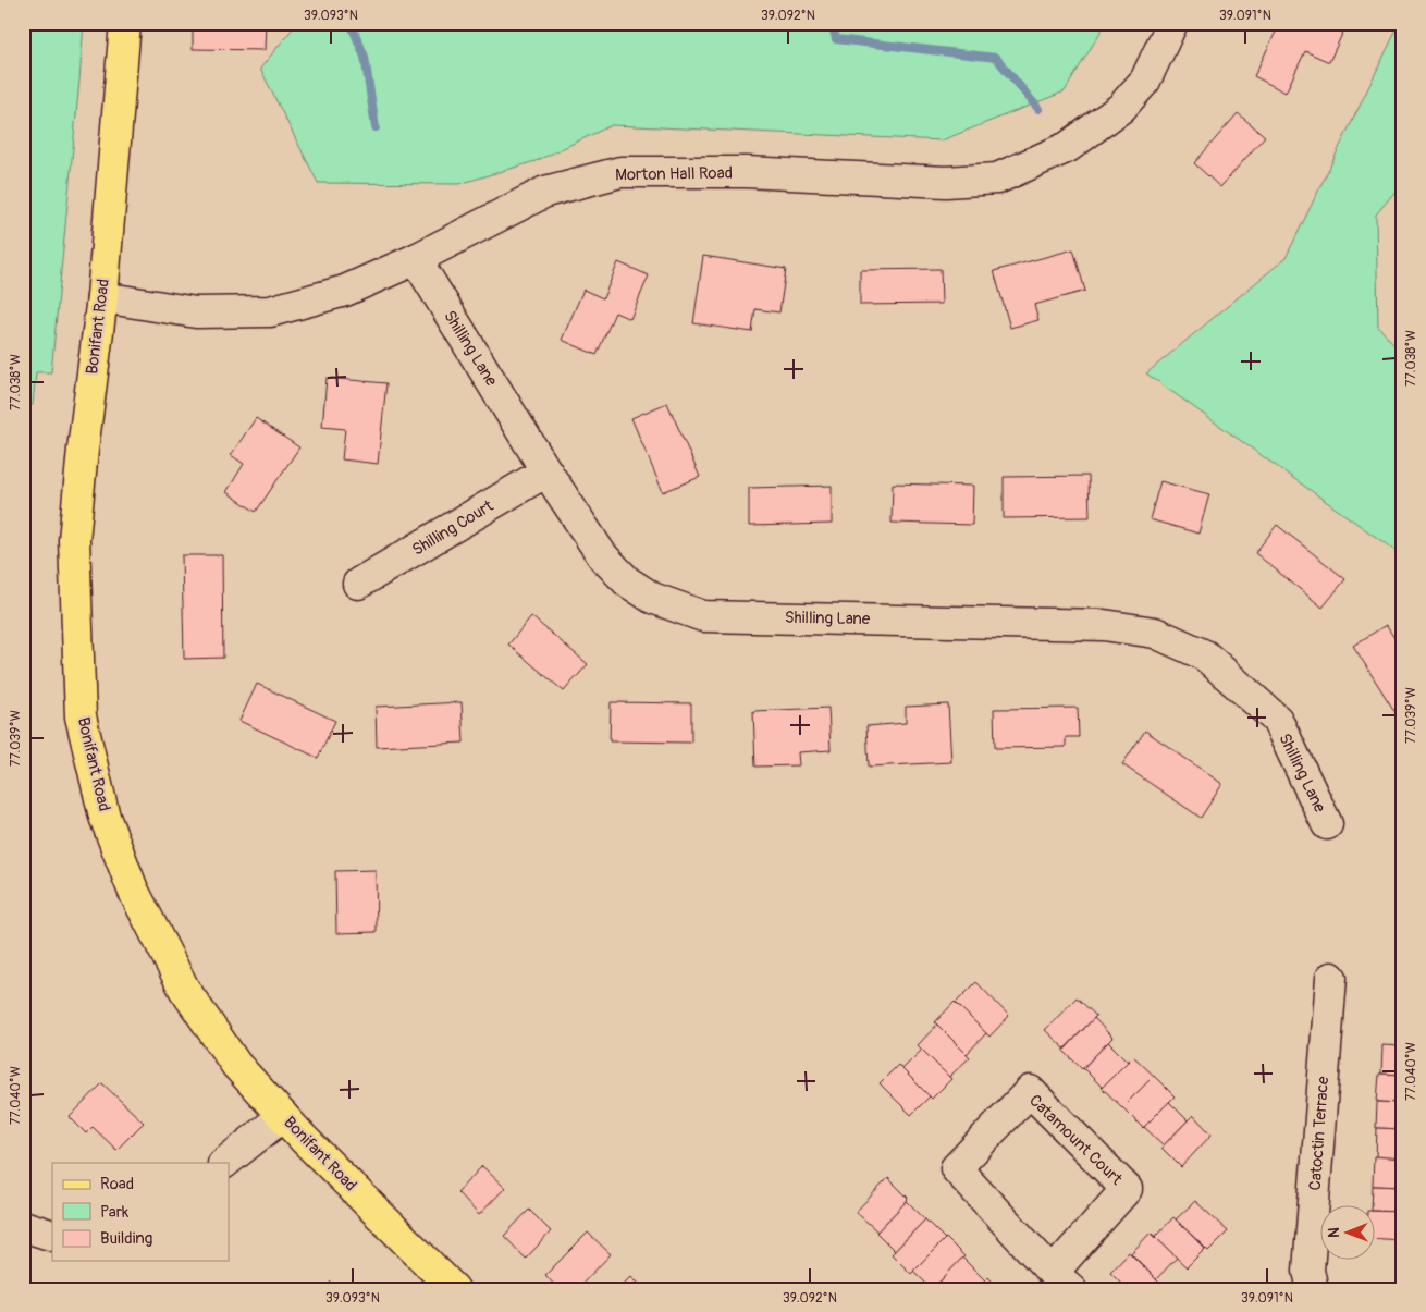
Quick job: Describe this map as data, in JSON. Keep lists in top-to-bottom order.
{
  "streets": {
    "main road": ["Bonifant Road"],
    "street": [
      "Morton Hall Road",
      "Shilling Lane",
      "Shilling Court",
      "Catoctin Terrace",
      "Catamount Court"
    ]
  },
  "crossings": [
    ["Morton Hall Road", "Bonifant Road"],
    ["Morton Hall Road", "Shilling Lane"],
    ["Shilling Lane", "Shilling Court"]
  ],
  "legend": ["Road", "Park", "Building"],
  "north": "left",
  "coordinates": [
    "39.093°N",
    "39.092°N",
    "39.091°N",
    "77.038°W",
    "77.039°W",
    "77.040°W"
  ]
}
